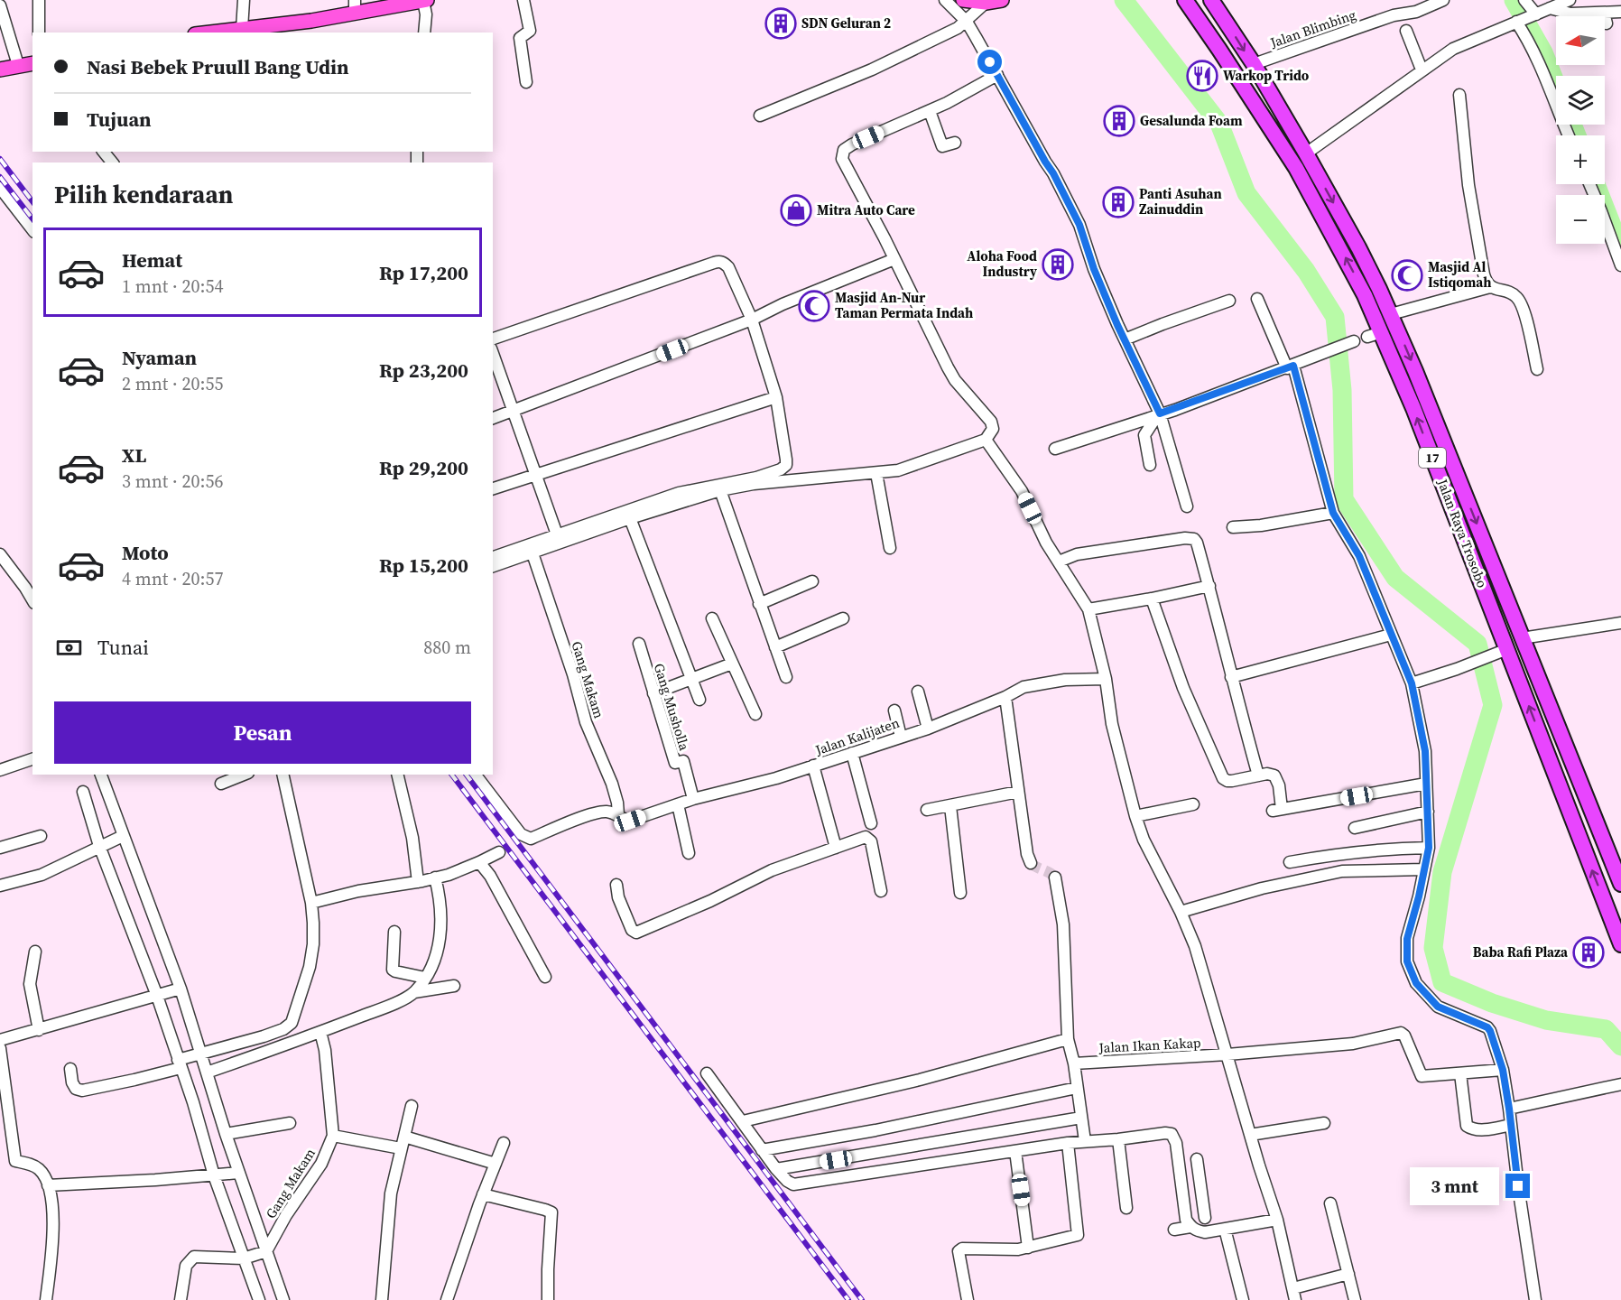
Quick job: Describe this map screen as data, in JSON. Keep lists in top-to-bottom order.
{
  "streets": {
    "highway": ["17", "Jalan Raya Trosobo"],
    "street": [
      "Jalan Blimbing",
      "Gang Makam",
      "Gang Musholla",
      "Jalan Kalijaten",
      "Jalan Ikan Kakap"
    ]
  },
  "crossings": [
    ["Jalan Blimbing", "Jalan Raya Trosobo"],
    ["Gang Makam", "Jalan Kalijaten"],
    ["Gang Musholla", "Jalan Kalijaten"]
  ],
  "places": {
    "building": [
      "SDN Geluran 2",
      "Gesalunda Foam",
      "Panti Asuhan Zainuddin",
      "Aloha Food Industry",
      "Baba Rafi Plaza"
    ],
    "restaurant": ["Warkop Trido"],
    "shop": ["Mitra Auto Care"],
    "mosque": ["Masjid Al Istiqomah", "Masjid An-Nur Taman Permata Indah"]
  },
  "north": "left",
  "page": {
    "map_buttons": ["+", "−"],
    "banner": ["Nasi Bebek Pruull Bang Udin", "Tujuan"],
    "heading": "Pilih kendaraan",
    "list": [
      {
        "name": "Hemat",
        "note": "1 mnt · 20:54",
        "value": "Rp 17,200"
      },
      {
        "name": "Nyaman",
        "note": "2 mnt · 20:55",
        "value": "Rp 23,200"
      },
      {
        "name": "XL",
        "note": "3 mnt · 20:56",
        "value": "Rp 29,200"
      },
      {
        "name": "Moto",
        "note": "4 mnt · 20:57",
        "value": "Rp 15,200"
      }
    ],
    "pay": ["Tunai", "880 m"],
    "buttons": "Pesan",
    "bubble": "3 mnt"
  }
}
